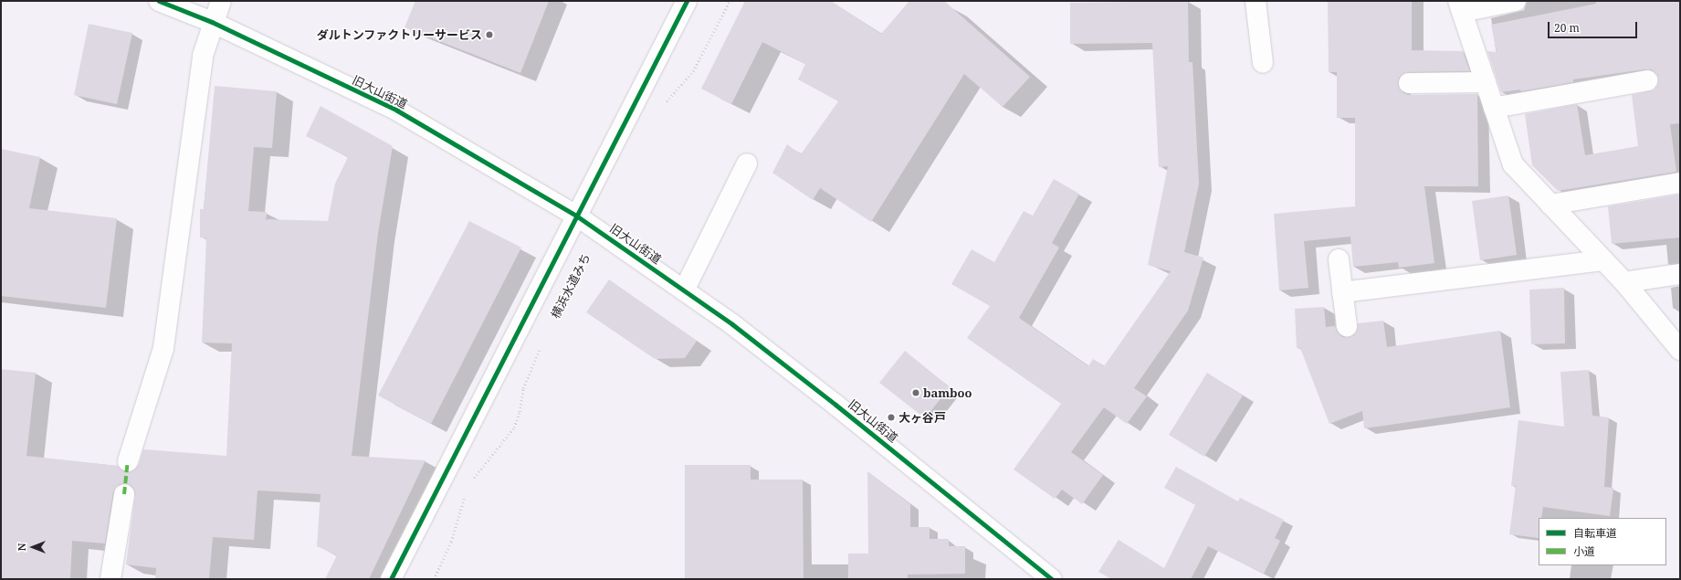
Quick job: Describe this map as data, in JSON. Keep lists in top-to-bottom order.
{
  "streets": {
    "street": ["旧大山街道"]
  },
  "places": ["ダルトンファクトリーサービス", "bamboo", "大ヶ谷戸"],
  "legend": ["自転車道", "小道"],
  "scale_bar": "20 m",
  "north": "left"
}
